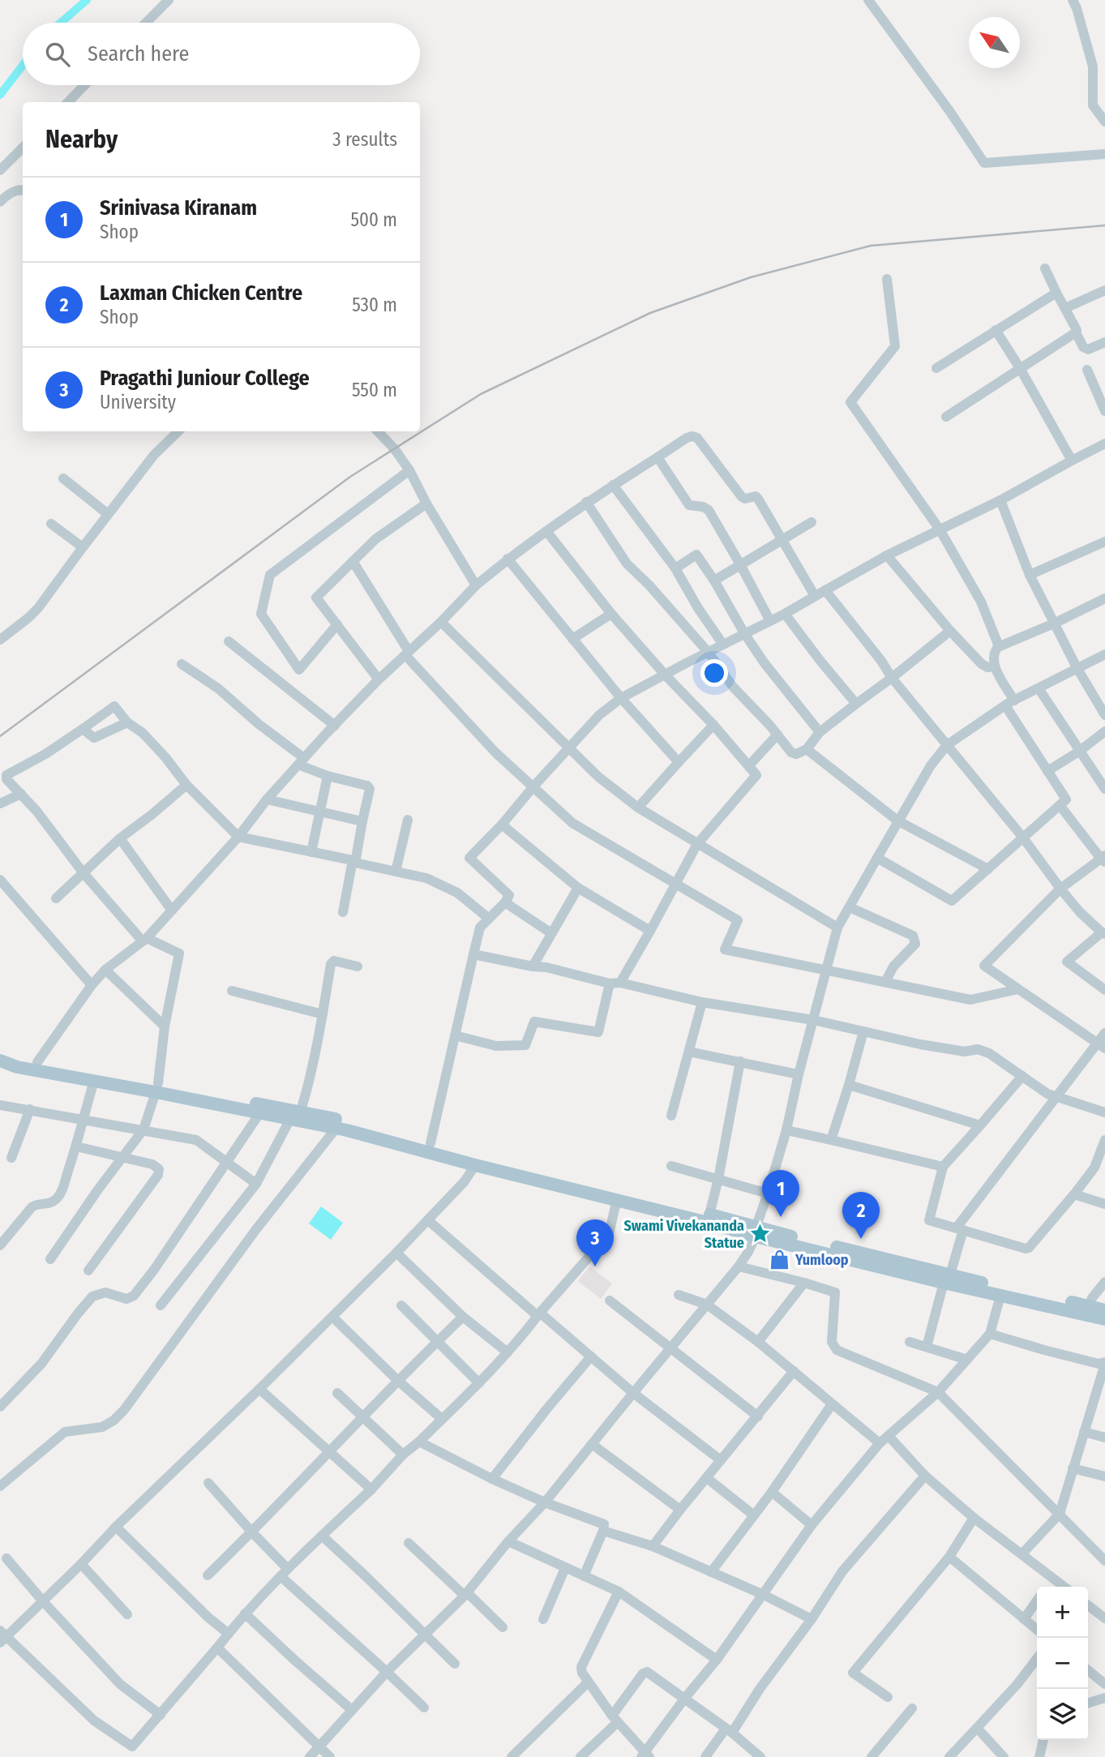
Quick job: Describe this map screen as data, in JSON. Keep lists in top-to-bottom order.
{
  "places": {
    "place": ["Swami Vivekananda Statue"],
    "shop": ["Yumloop"]
  },
  "north": "top left",
  "page": {
    "search": "Search here",
    "heading": ["Nearby", "3 results"],
    "list": [
      {
        "mark": "1",
        "name": "Srinivasa Kiranam",
        "note": "Shop",
        "value": "500 m"
      },
      {
        "mark": "2",
        "name": "Laxman Chicken Centre",
        "note": "Shop",
        "value": "530 m"
      },
      {
        "mark": "3",
        "name": "Pragathi Juniour College",
        "note": "University",
        "value": "550 m"
      }
    ],
    "pins": ["1", "2", "3"],
    "map_buttons": ["+", "−"]
  }
}
